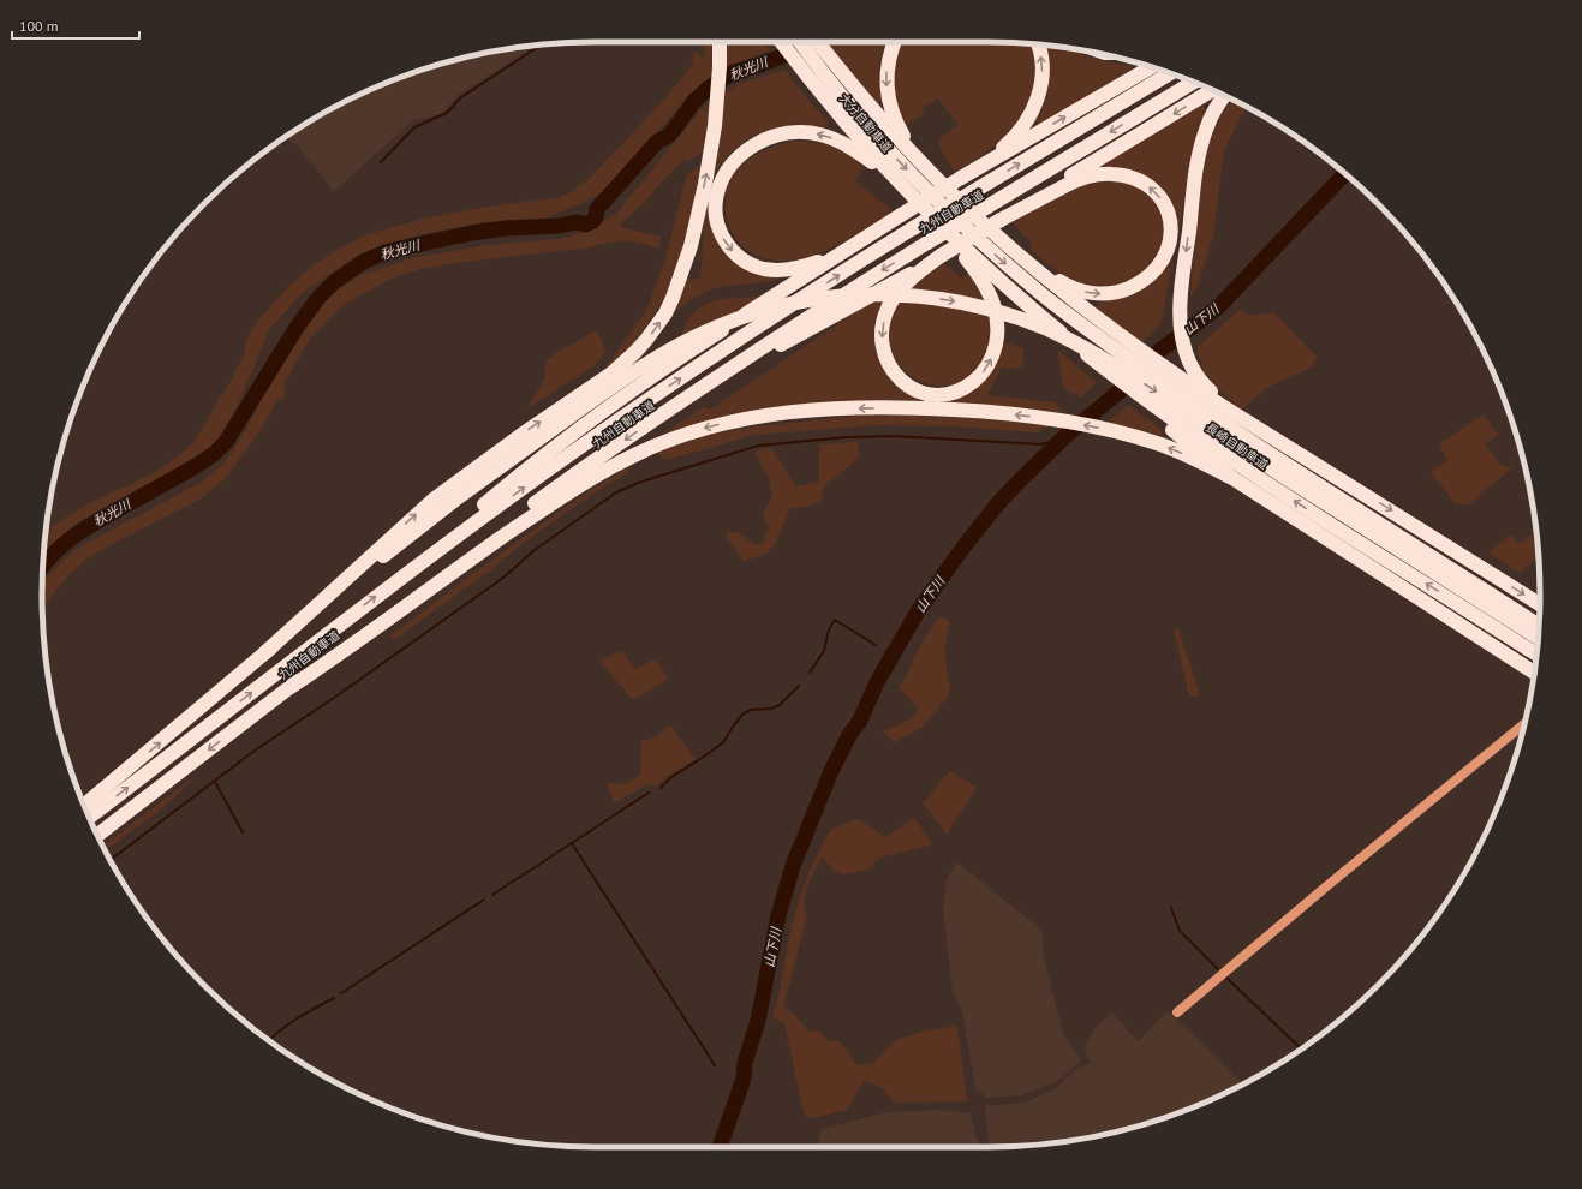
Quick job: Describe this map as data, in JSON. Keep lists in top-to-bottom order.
{
  "streets": {
    "highway": ["大分自動車道", "九州自動車道", "長崎自動車道"]
  },
  "crossings": [
    ["大分自動車道", "長崎自動車道"]
  ],
  "water": ["秋光川", "山下川"],
  "scale_bar": "100 m"
}
